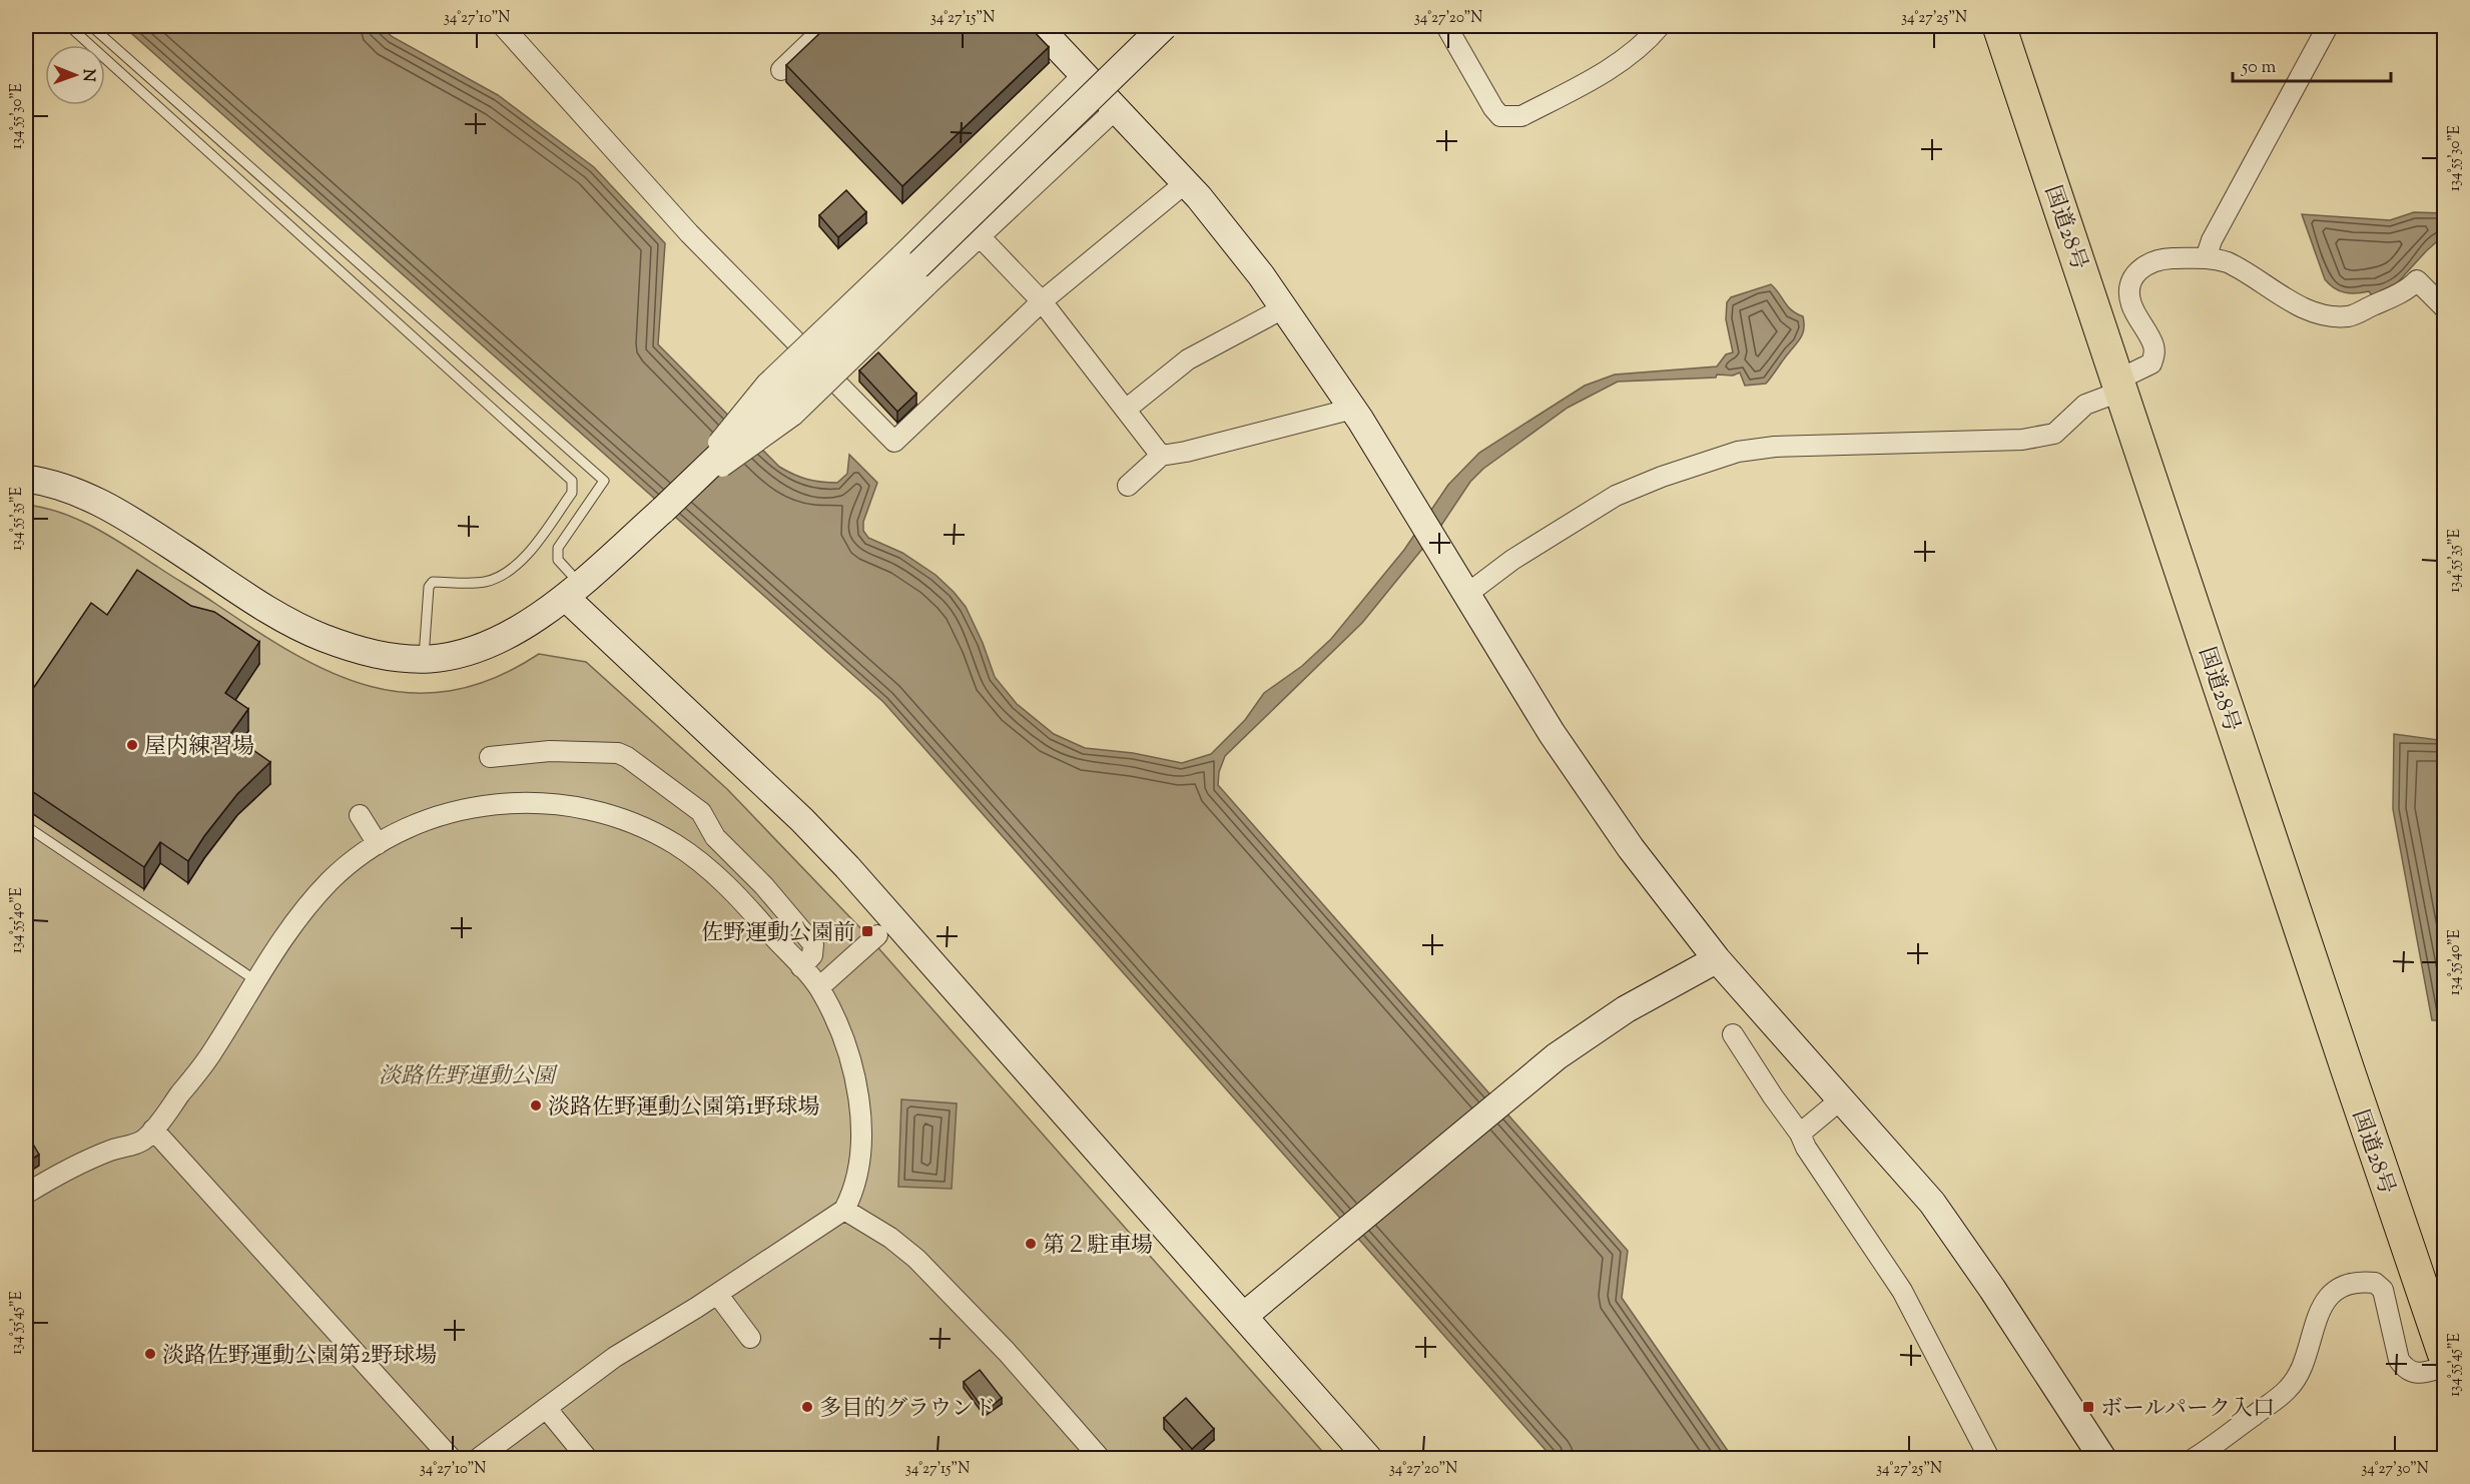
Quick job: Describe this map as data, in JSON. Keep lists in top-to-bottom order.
{
  "streets": {
    "highway": ["国道28号"]
  },
  "parks": ["淡路佐野運動公園"],
  "places": {
    "other": [
      "屋内練習場",
      "淡路佐野運動公園第1野球場",
      "第２駐車場",
      "淡路佐野運動公園第2野球場",
      "多目的グラウンド"
    ],
    "transit": ["佐野運動公園前", "ボールパーク入口"]
  },
  "scale_bar": "50 m",
  "north": "right",
  "coordinates": [
    "34°27'10\"N",
    "34°27'15\"N",
    "34°27'20\"N",
    "34°27'25\"N",
    "134°55'30\"E",
    "134°55'35\"E",
    "134°55'40\"E",
    "134°55'45\"E",
    "34°27'30\"N"
  ]
}
